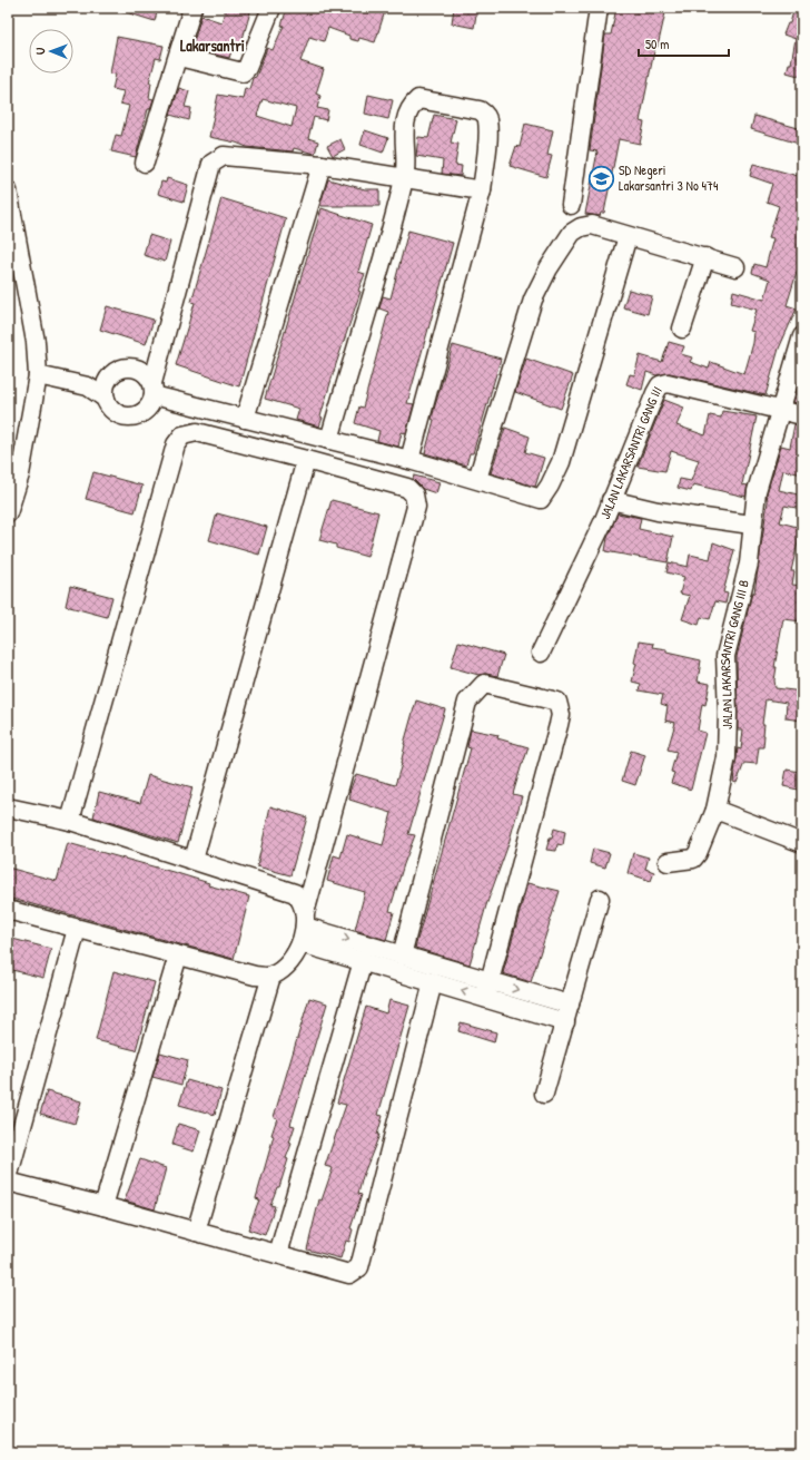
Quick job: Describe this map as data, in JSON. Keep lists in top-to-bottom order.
{
  "streets": {
    "street": ["JALAN LAKARSANTRI GANG III", "JALAN LAKARSANTRI GANG III B"]
  },
  "crossings": [
    ["JALAN LAKARSANTRI GANG III", "JALAN LAKARSANTRI GANG III B"]
  ],
  "districts": ["Lakarsantri"],
  "places": {
    "school or university": ["SD Negeri Lakarsantri 3 No 474"]
  },
  "scale_bar": "50 m",
  "north": "left"
}
